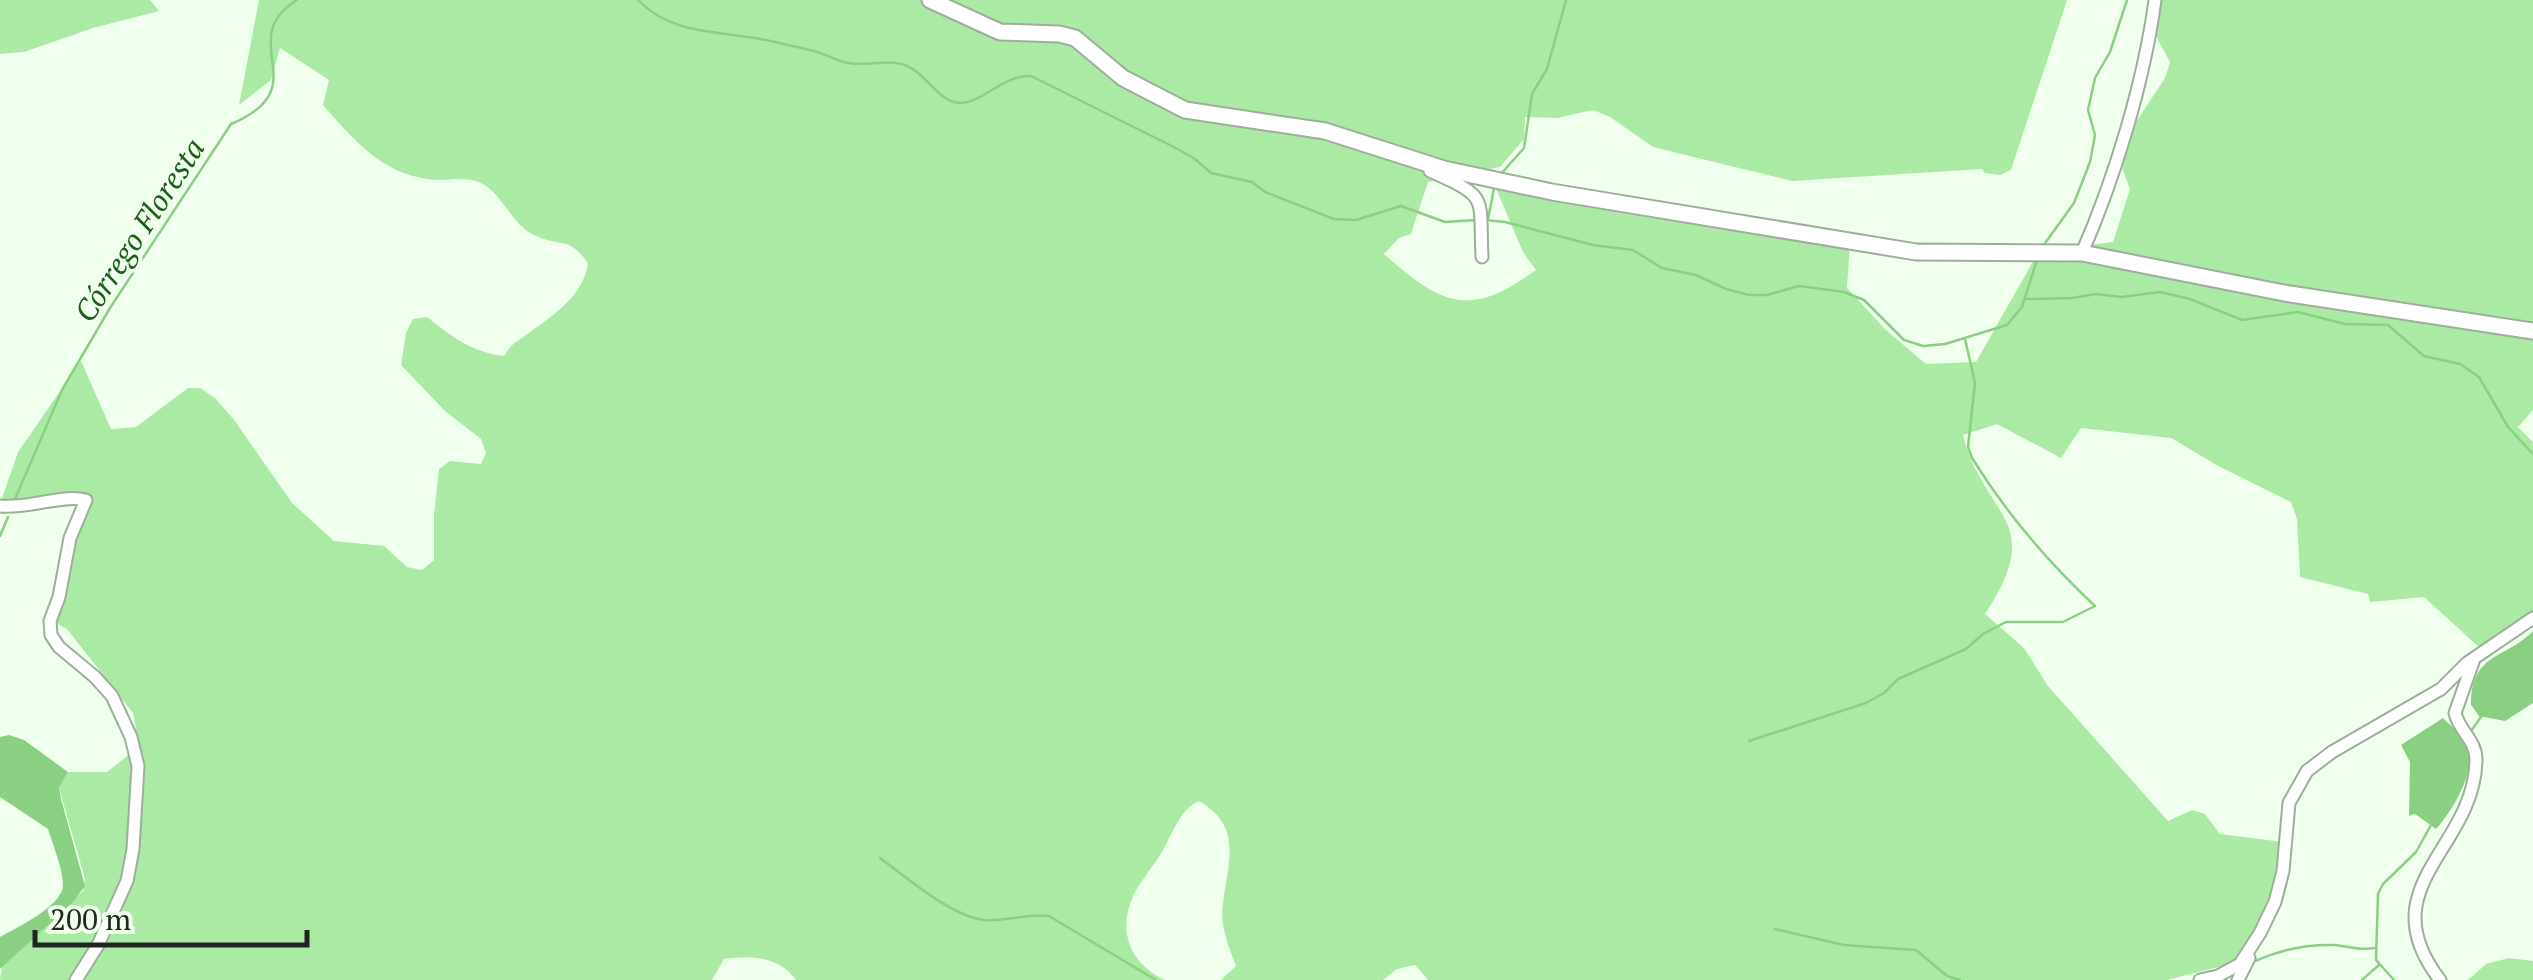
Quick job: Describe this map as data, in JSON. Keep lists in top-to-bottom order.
{
  "water": ["Córrego Floresta"],
  "scale_bar": "200 m"
}
